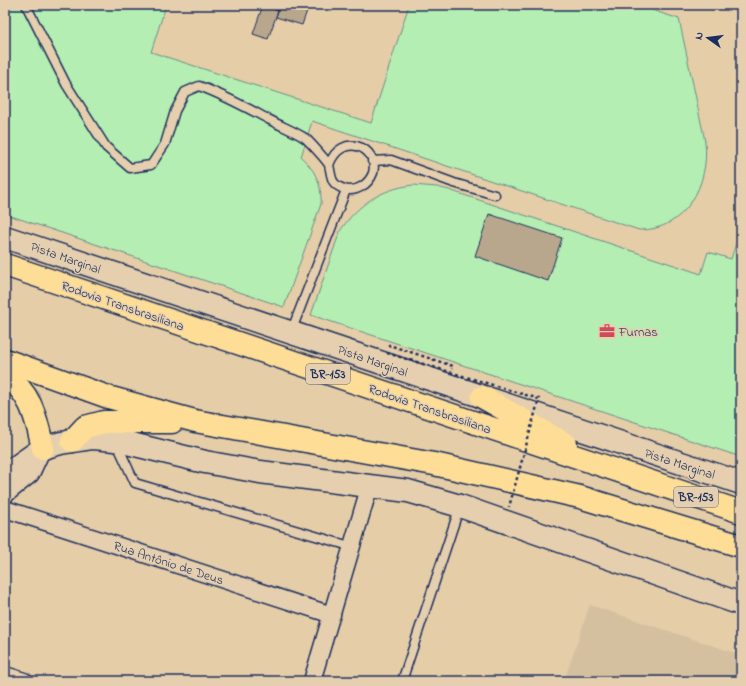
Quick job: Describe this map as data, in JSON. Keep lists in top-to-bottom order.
{
  "streets": {
    "highway": ["Rodovia Transbrasiliana", "BR-153"],
    "main road": ["Pista Marginal"],
    "street": ["Rua Antônio de Deus"]
  },
  "places": {
    "office": ["Furnas"]
  },
  "north": "left"
}
